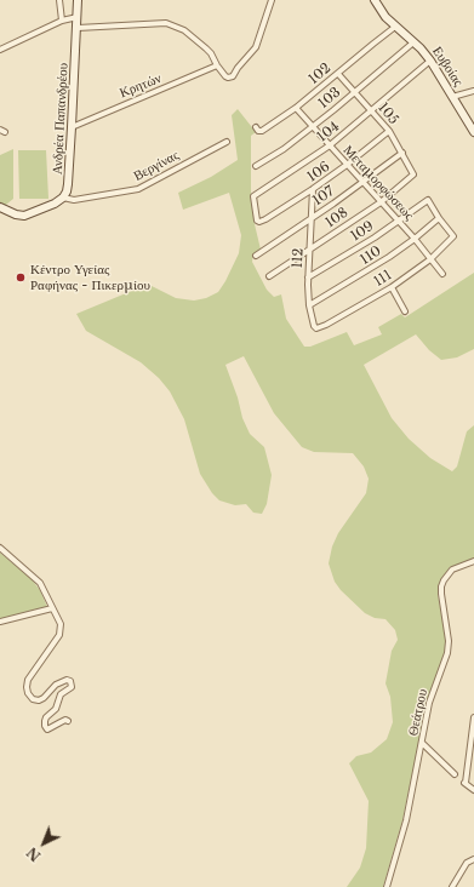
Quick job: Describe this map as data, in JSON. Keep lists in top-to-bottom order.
{
  "streets": {
    "main road": ["Ευβοίας", "Ανδρέα Παπανδρέου"],
    "street": [
      "102",
      "Κρητών",
      "103",
      "105",
      "104",
      "Βεργίνας",
      "106",
      "Μεταμορφώσεως",
      "107",
      "108",
      "109",
      "110",
      "112",
      "111",
      "Θεάτρου"
    ]
  },
  "crossings": [
    ["Ευβοίας", "102"],
    ["Ευβοίας", "103"],
    ["Ευβοίας", "104"],
    ["102", "105"],
    ["102", "Μεταμορφώσεως"],
    ["Κρητών", "Ανδρέα Παπανδρέου"],
    ["103", "105"],
    ["103", "Μεταμορφώσεως"],
    ["105", "104"],
    ["105", "106"],
    ["105", "107"],
    ["105", "108"],
    ["Ανδρέα Παπανδρέου", "Βεργίνας"],
    ["104", "106"],
    ["104", "Μεταμορφώσεως"],
    ["106", "Μεταμορφώσεως"],
    ["106", "112"],
    ["Μεταμορφώσεως", "107"],
    ["Μεταμορφώσεως", "108"],
    ["Μεταμορφώσεως", "109"],
    ["Μεταμορφώσεως", "110"],
    ["Μεταμορφώσεως", "111"],
    ["107", "112"],
    ["108", "112"],
    ["109", "110"],
    ["109", "112"],
    ["109", "111"],
    ["110", "112"],
    ["110", "111"],
    ["112", "111"]
  ],
  "places": ["Κέντρο Υγείας Ραφήνας - Πικερμίου"],
  "north": "bottom left"
}
